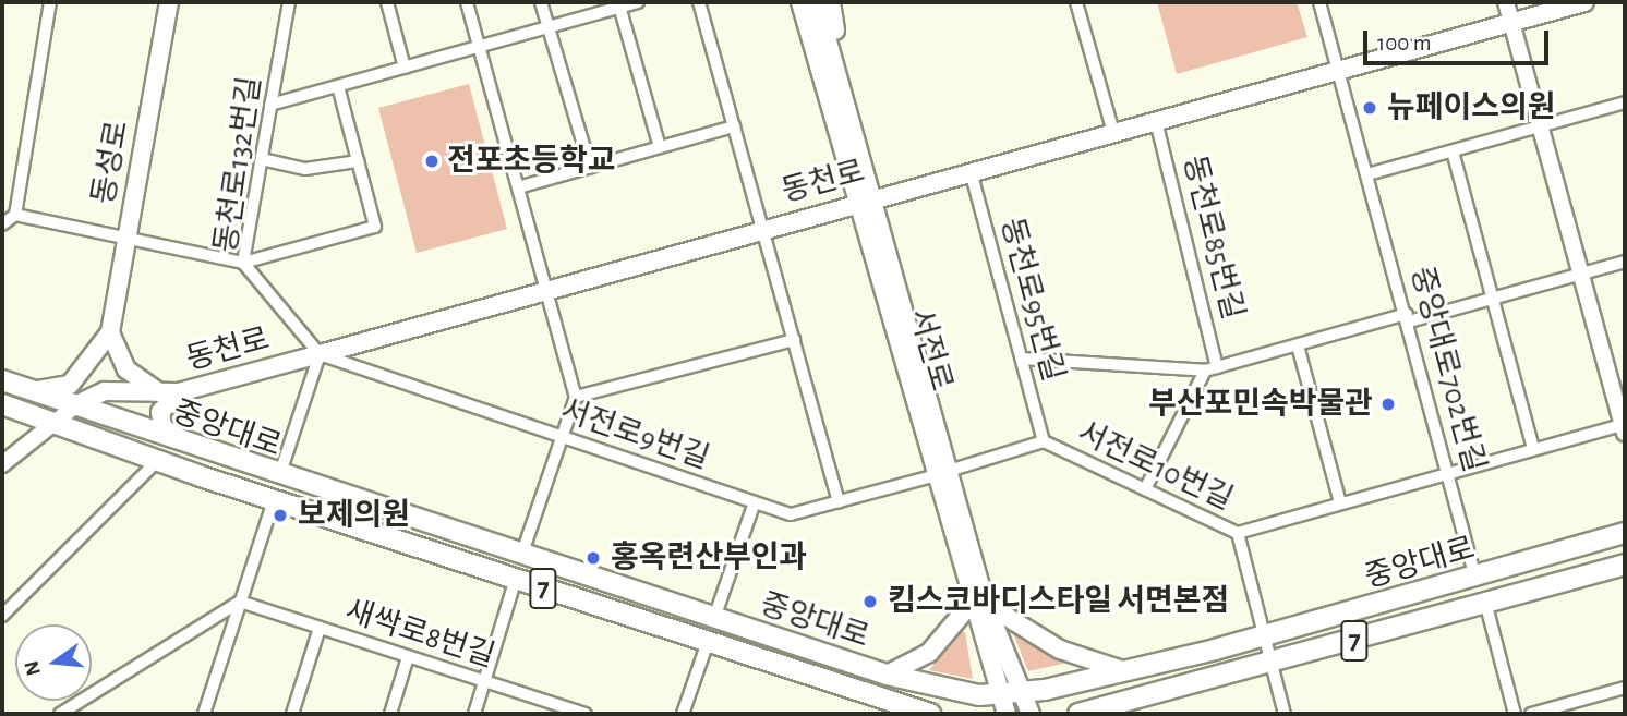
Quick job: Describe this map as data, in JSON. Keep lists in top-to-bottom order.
{
  "streets": {
    "main road": [
      "동성로",
      "동천로",
      "서전로",
      "중앙대로",
      "7"
    ],
    "street": [
      "동천로132번길",
      "동천로85번길",
      "동천로95번길",
      "중앙대로702번길",
      "서전로9번길",
      "서전로10번길",
      "새싹로8번길"
    ]
  },
  "crossings": [
    ["동성로", "중앙대로"],
    ["동천로132번길", "동천로"],
    ["동천로132번길", "서전로9번길"],
    ["동천로", "동천로85번길"],
    ["동천로", "동천로95번길"],
    ["동천로", "서전로"],
    ["동천로", "중앙대로702번길"],
    ["동천로", "중앙대로"],
    ["동천로", "서전로9번길"],
    ["동천로95번길", "서전로10번길"],
    ["서전로", "중앙대로"],
    ["서전로", "서전로9번길"],
    ["서전로", "서전로10번길"],
    ["중앙대로702번길", "중앙대로"],
    ["중앙대로702번길", "서전로10번길"],
    ["서전로9번길", "서전로10번길"]
  ],
  "places": [
    "뉴페이스의원",
    "전포초등학교",
    "부산포민속박물관",
    "보제의원",
    "홍옥련산부인과",
    "킴스코바디스타일 서면본점"
  ],
  "scale_bar": "100 m",
  "north": "left"
}
